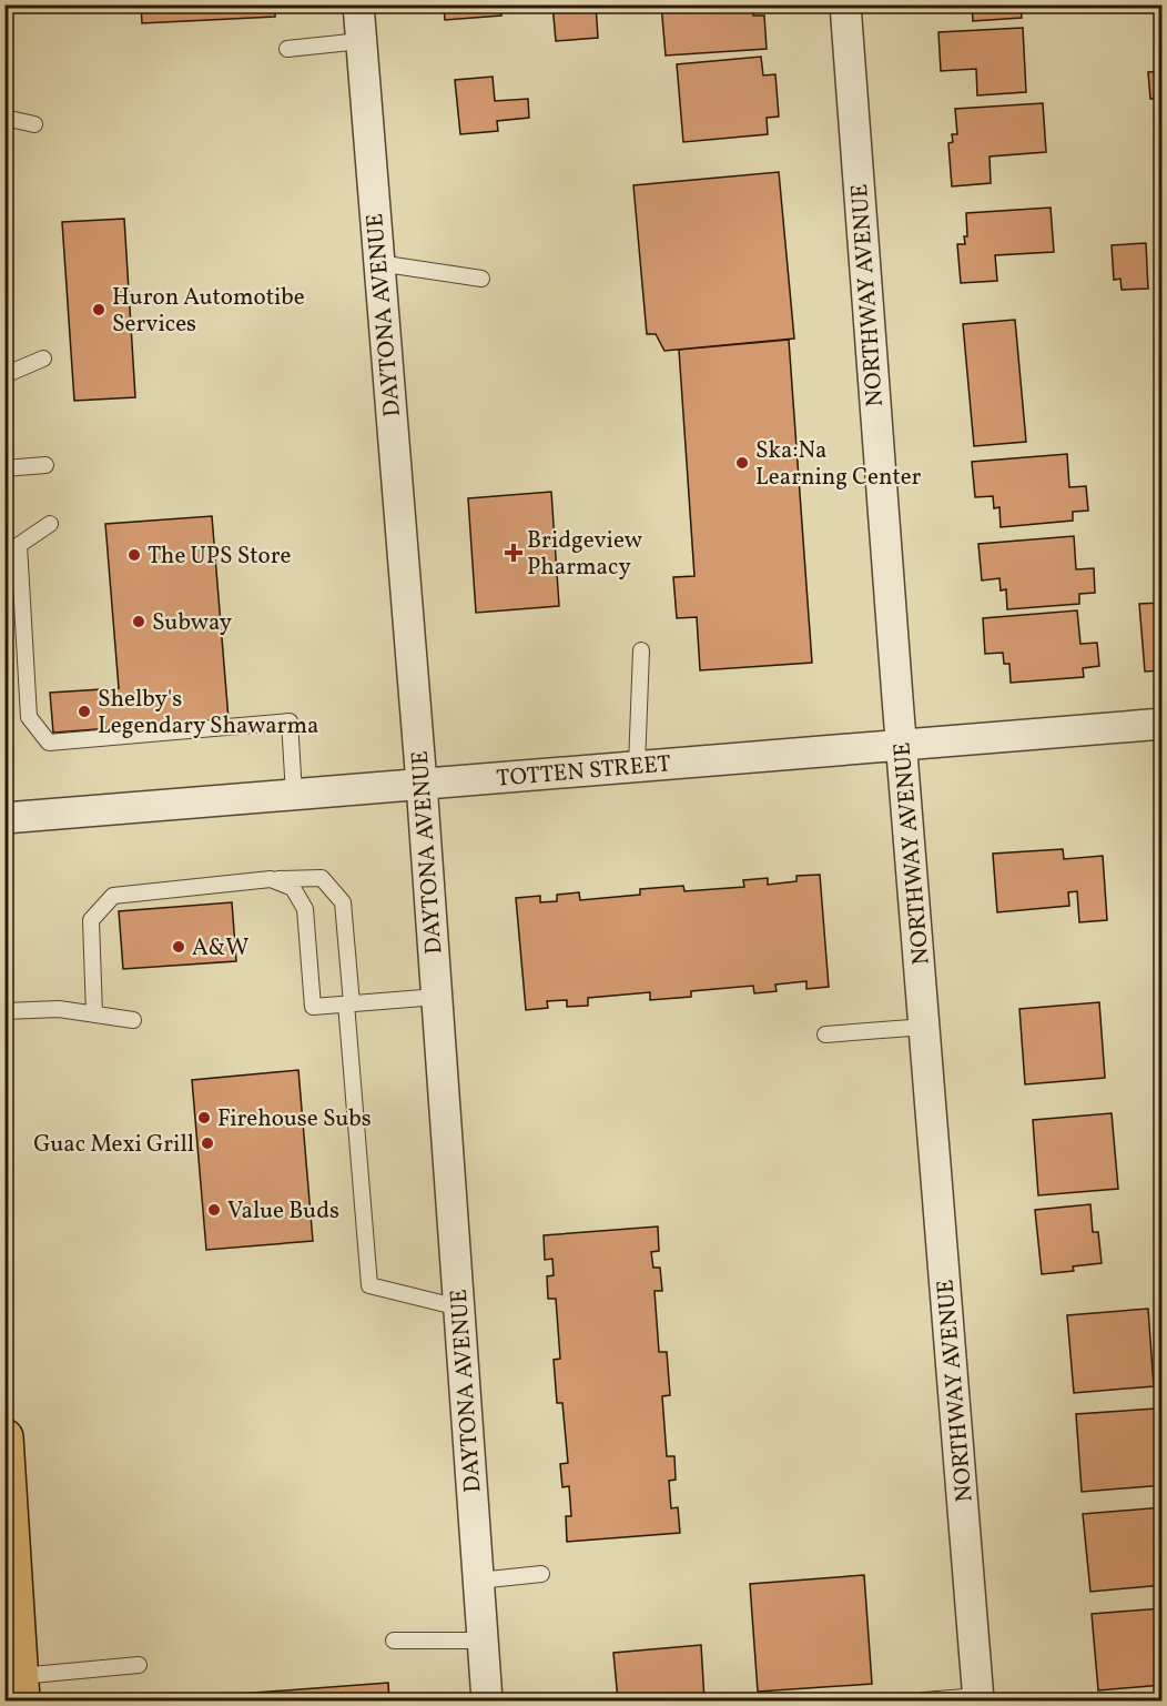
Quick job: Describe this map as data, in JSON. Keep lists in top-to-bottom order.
{
  "streets": {
    "street": ["NORTHWAY AVENUE", "DAYTONA AVENUE", "TOTTEN STREET"]
  },
  "crossings": [
    ["NORTHWAY AVENUE", "TOTTEN STREET"],
    ["DAYTONA AVENUE", "TOTTEN STREET"]
  ],
  "places": {
    "other": [
      "Huron Automotibe Services",
      "Ska:Na Learning Center",
      "The UPS Store",
      "Subway",
      "Shelby's Legendary Shawarma",
      "A&W",
      "Firehouse Subs",
      "Guac Mexi Grill",
      "Value Buds"
    ],
    "health": ["Bridgeview Pharmacy"]
  }
}
